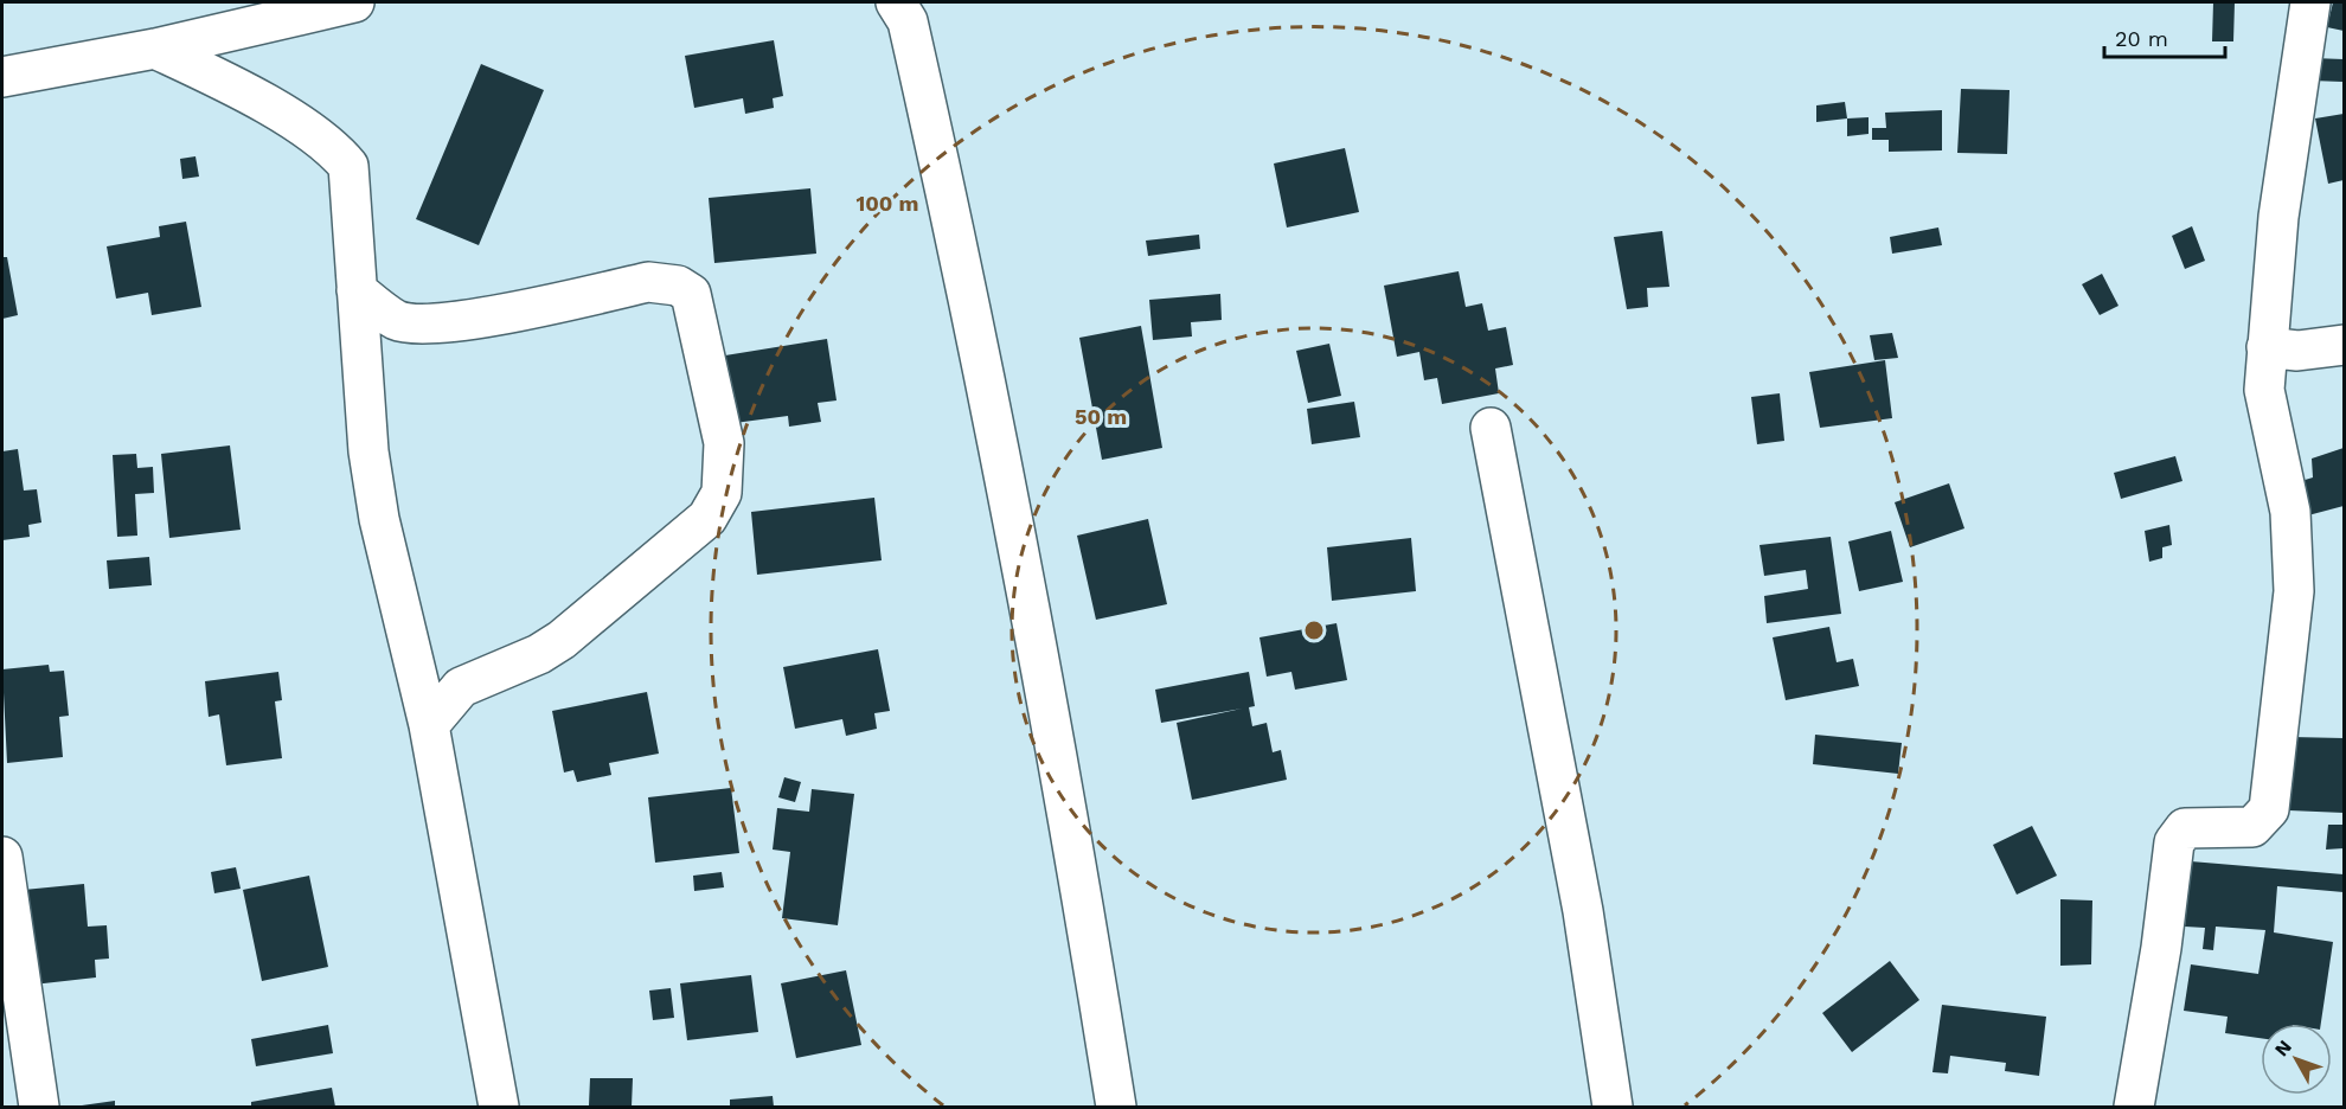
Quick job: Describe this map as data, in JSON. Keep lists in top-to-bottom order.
{
  "scale_bar": "20 m",
  "north": "top left",
  "rings": ["100 m", "50 m"]
}
